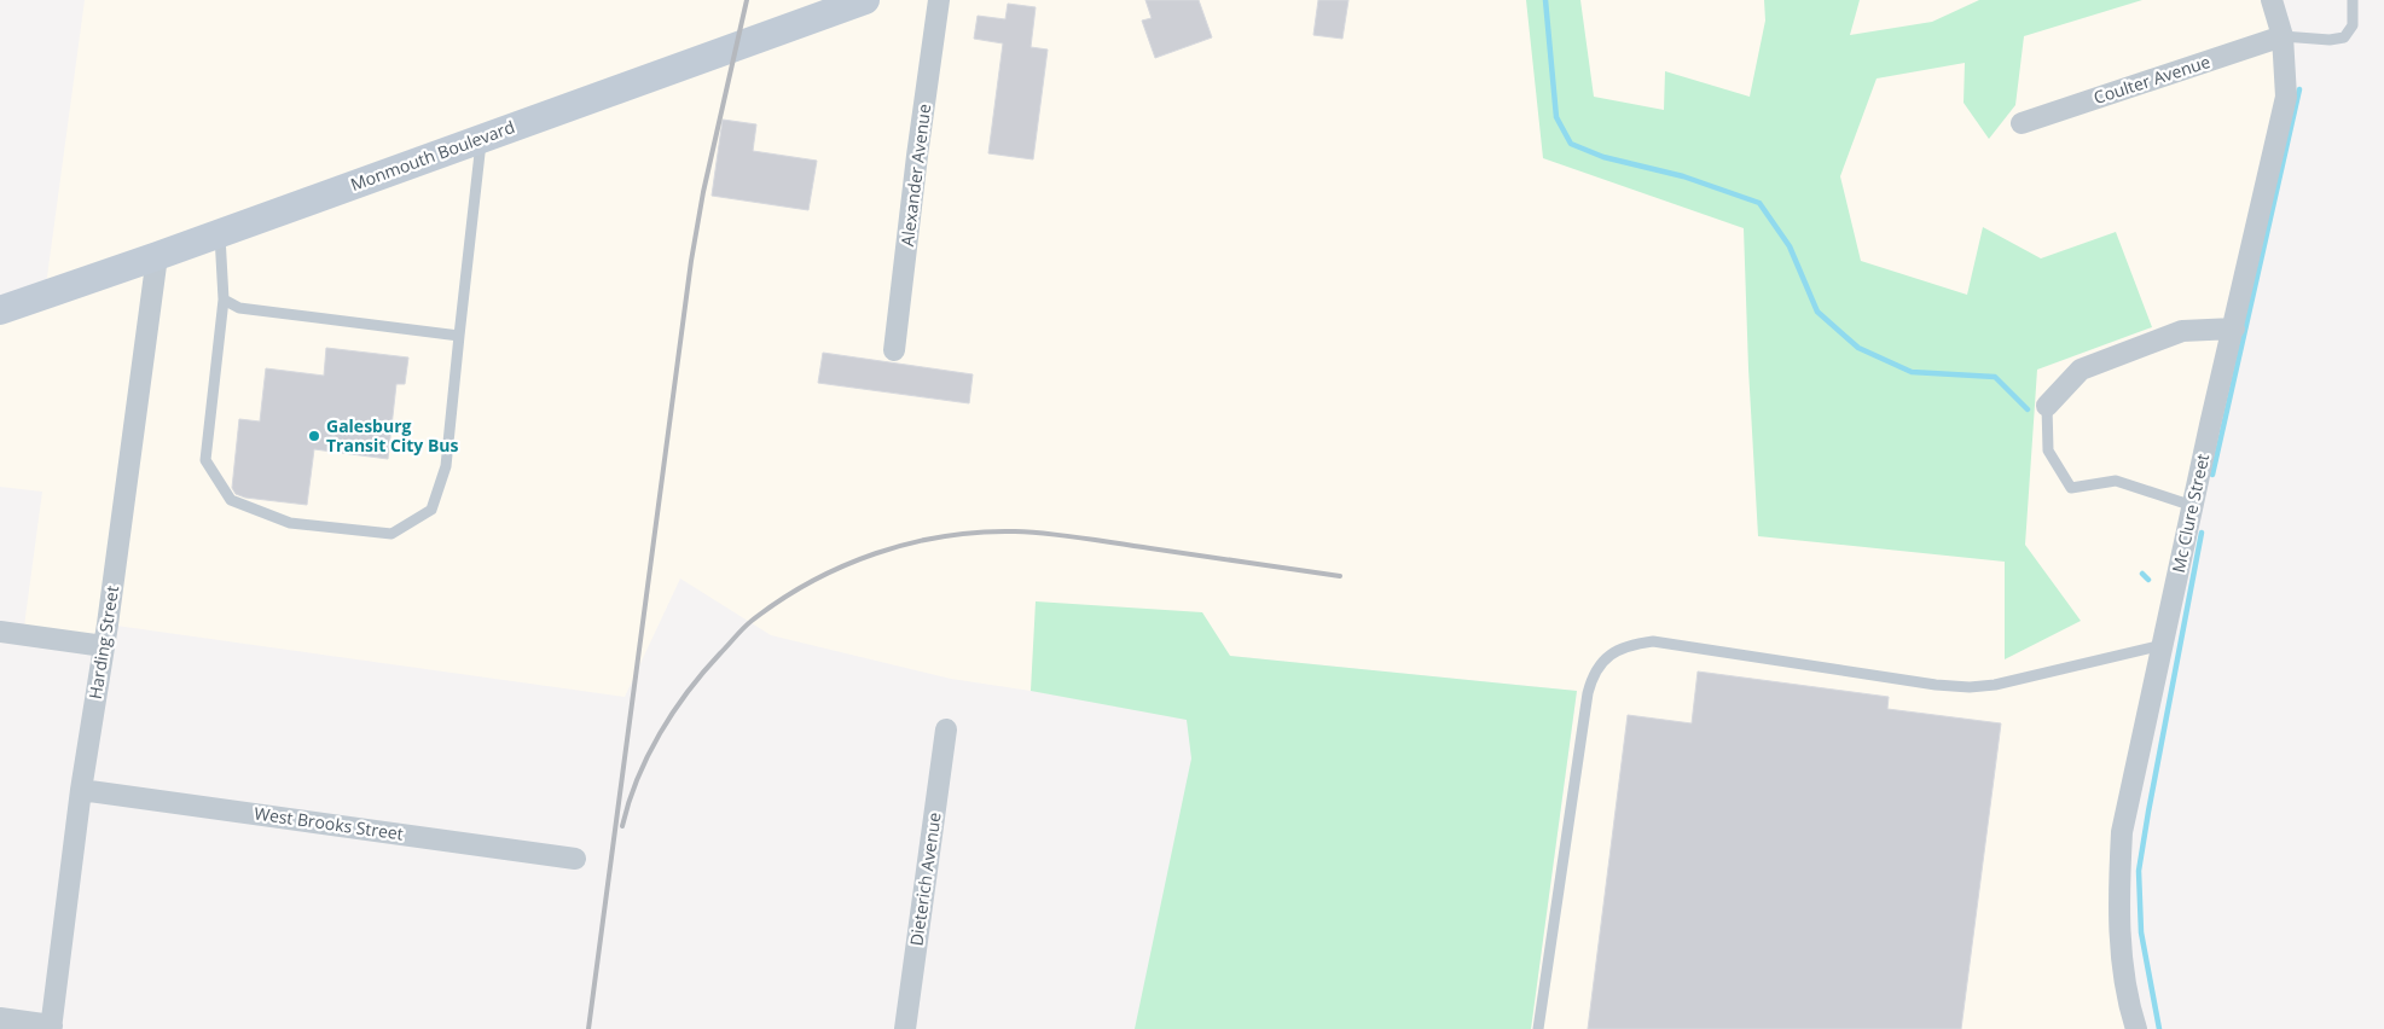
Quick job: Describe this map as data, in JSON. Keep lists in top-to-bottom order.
{
  "streets": {
    "street": [
      "Coulter Avenue",
      "Monmouth Boulevard",
      "Alexander Avenue",
      "Mc Clure Street",
      "Harding Street",
      "West Brooks Street",
      "Dieterich Avenue"
    ]
  },
  "crossings": [
    ["Coulter Avenue", "Mc Clure Street"],
    ["Monmouth Boulevard", "Harding Street"],
    ["Harding Street", "West Brooks Street"]
  ],
  "places": ["Galesburg Transit City Bus"]
}
